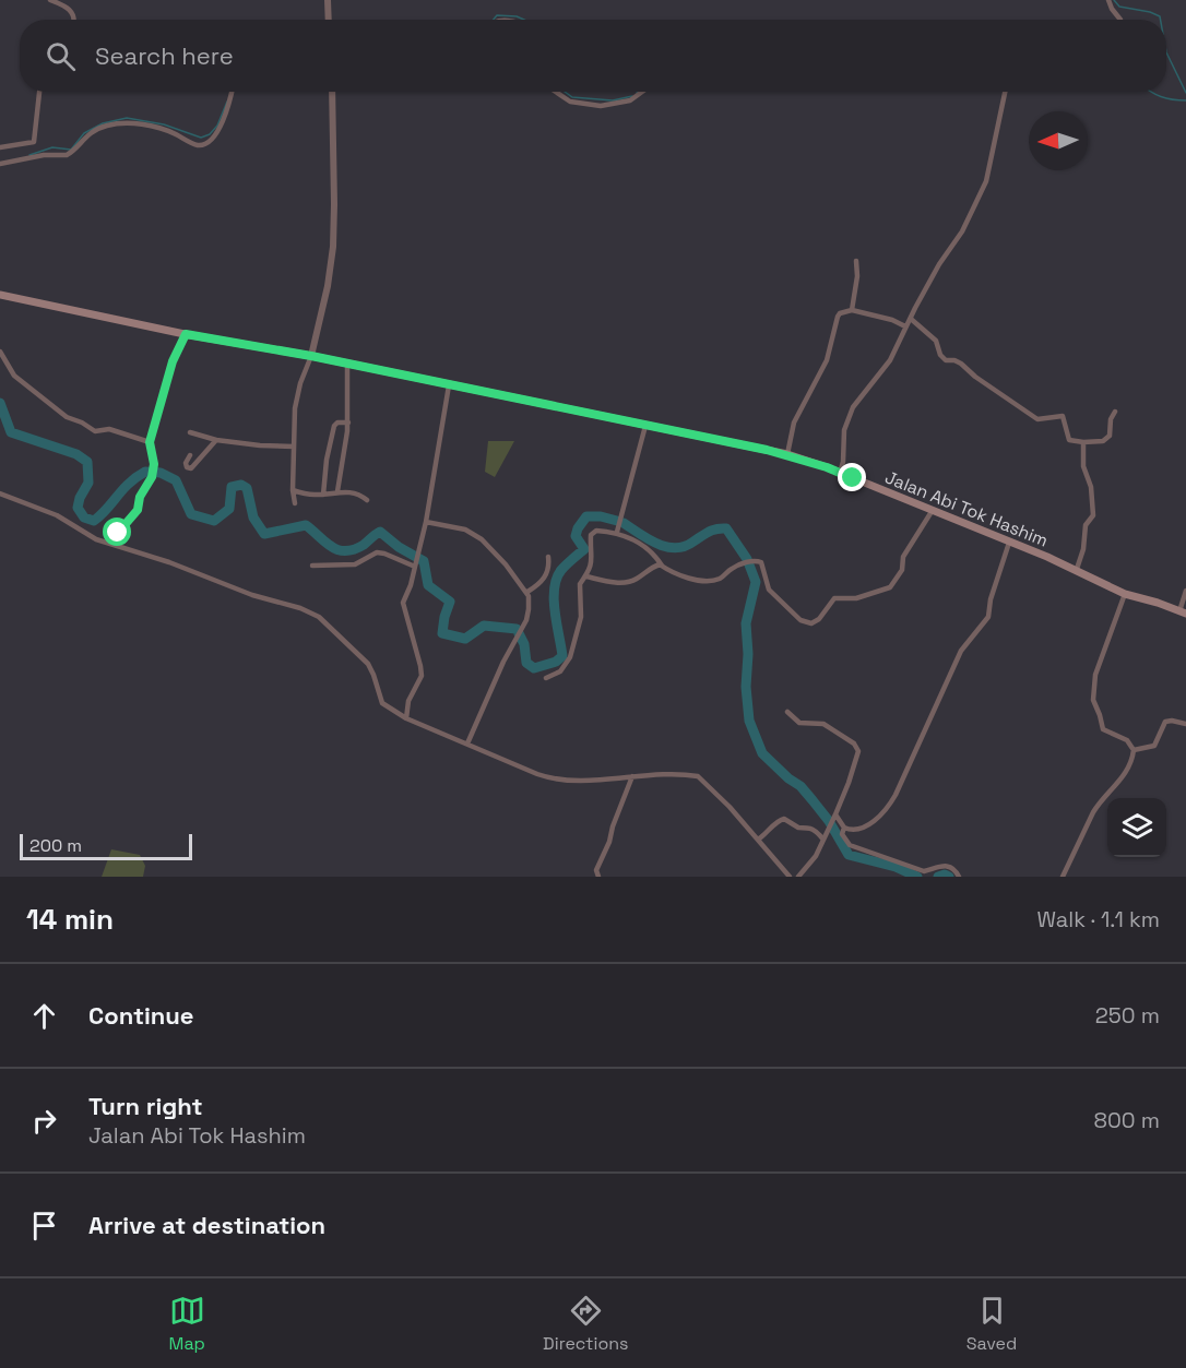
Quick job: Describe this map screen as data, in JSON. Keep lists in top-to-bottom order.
{
  "streets": {
    "main road": ["Jalan Abi Tok Hashim"]
  },
  "scale_bar": "200 m",
  "north": "left",
  "page": {
    "search": "Search here",
    "scale": "200 m",
    "heading": ["14 min", "Walk · 1.1 km"],
    "list": [
      ["Continue", "250 m"],
      ["Turn right", "Jalan Abi Tok Hashim", "800 m"],
      "Arrive at destination"
    ],
    "nav": ["Map", "Directions", "Saved"]
  }
}
